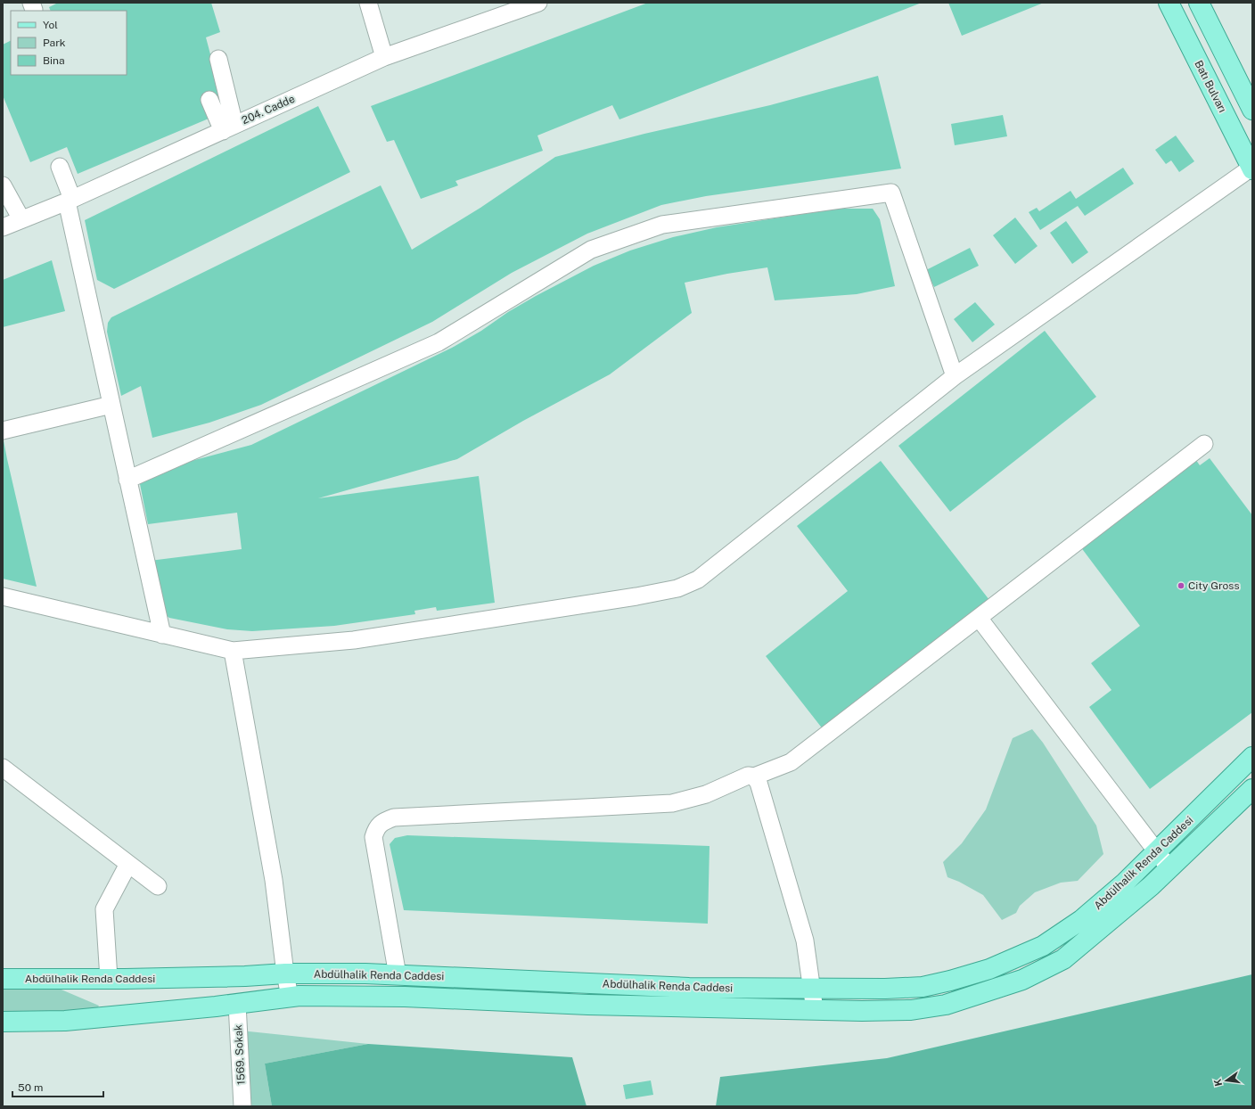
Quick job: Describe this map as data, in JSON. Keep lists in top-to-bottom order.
{
  "streets": {
    "main road": ["Batı Bulvarı", "Abdülhalik Renda Caddesi"],
    "street": ["204. Cadde", "1569. Sokak"]
  },
  "crossings": [
    ["Abdülhalik Renda Caddesi", "1569. Sokak"]
  ],
  "places": ["City Gross"],
  "legend": ["Yol", "Park", "Bina"],
  "scale_bar": "50 m",
  "north": "left"
}
